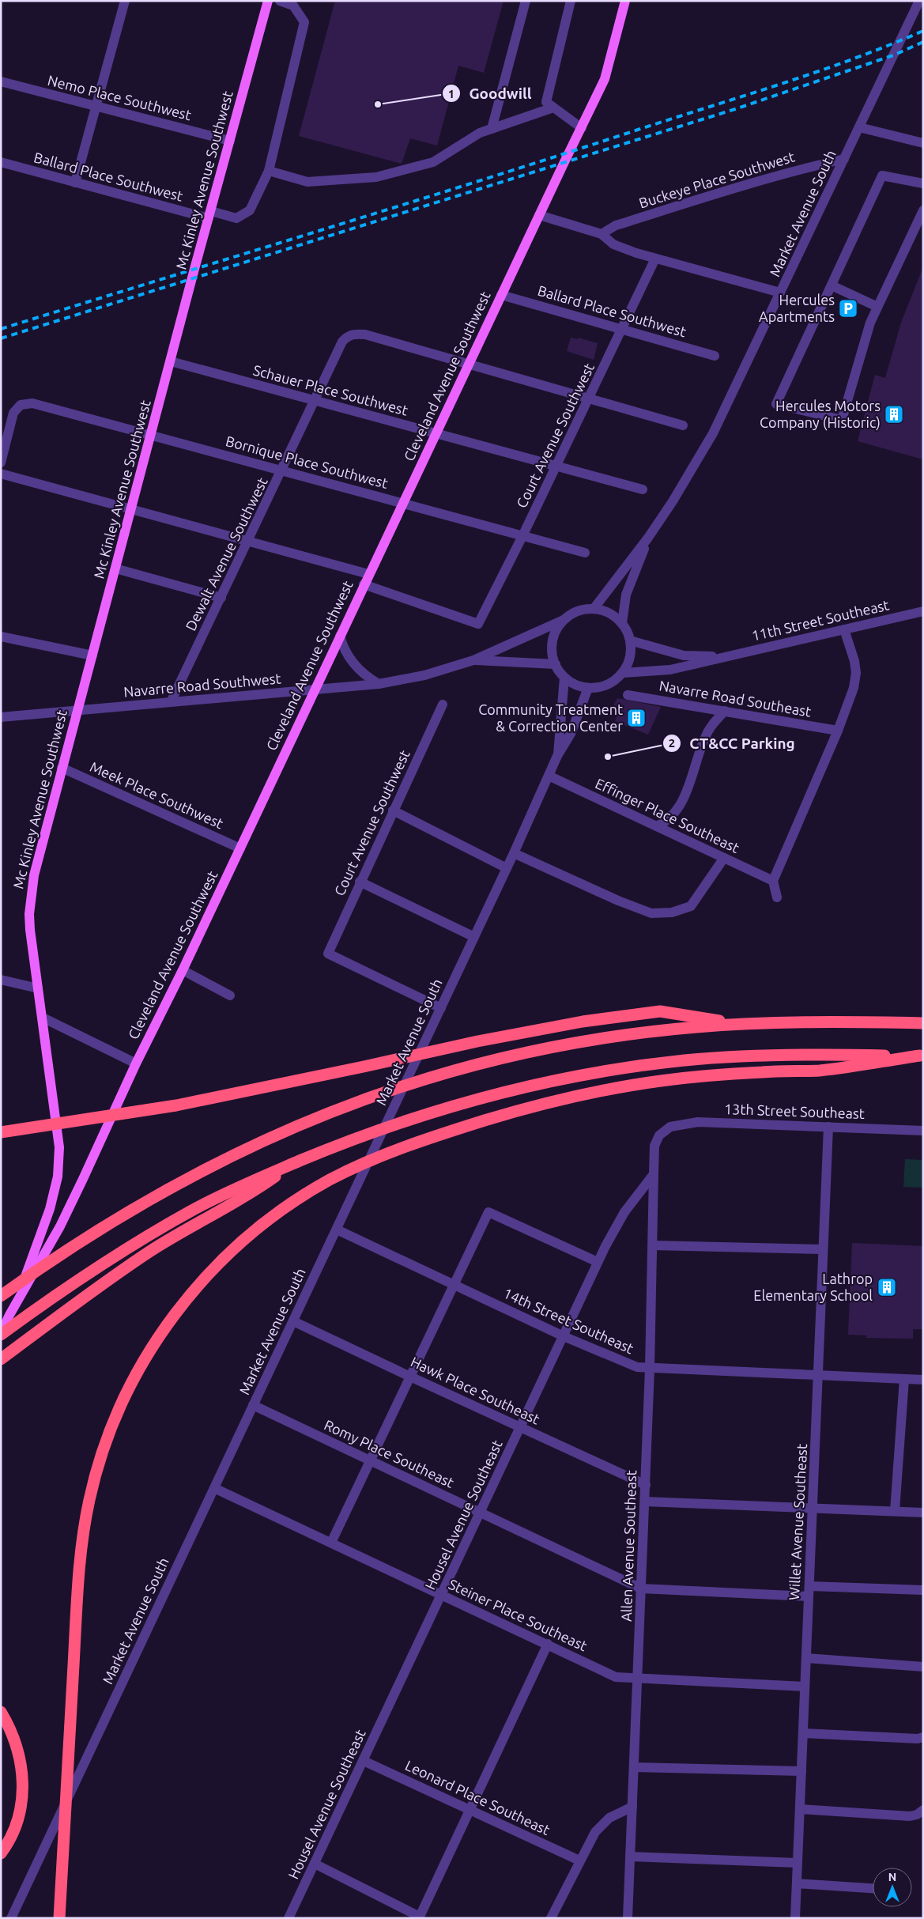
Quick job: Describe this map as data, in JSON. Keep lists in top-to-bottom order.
{
  "streets": {
    "main road": ["Mc Kinley Avenue Southwest", "Cleveland Avenue Southwest"],
    "street": [
      "Nemo Place Southwest",
      "Ballard Place Southwest",
      "Buckeye Place Southwest",
      "Market Avenue South",
      "Schauer Place Southwest",
      "Court Avenue Southwest",
      "Bornique Place Southwest",
      "Dewalt Avenue Southwest",
      "11th Street Southeast",
      "Navarre Road Southwest",
      "Navarre Road Southeast",
      "Meek Place Southwest",
      "Effinger Place Southeast",
      "13th Street Southeast",
      "14th Street Southeast",
      "Hawk Place Southeast",
      "Romy Place Southeast",
      "Housel Avenue Southeast",
      "Willet Avenue Southeast",
      "Allen Avenue Southeast",
      "Steiner Place Southeast",
      "Leonard Place Southeast"
    ]
  },
  "crossings": [
    ["Nemo Place Southwest", "Mc Kinley Avenue Southwest"],
    ["Ballard Place Southwest", "Mc Kinley Avenue Southwest"],
    ["Ballard Place Southwest", "Cleveland Avenue Southwest"],
    ["Ballard Place Southwest", "Court Avenue Southwest"],
    ["Mc Kinley Avenue Southwest", "Cleveland Avenue Southwest"],
    ["Mc Kinley Avenue Southwest", "Schauer Place Southwest"],
    ["Mc Kinley Avenue Southwest", "Bornique Place Southwest"],
    ["Mc Kinley Avenue Southwest", "Navarre Road Southwest"],
    ["Mc Kinley Avenue Southwest", "Meek Place Southwest"],
    ["Buckeye Place Southwest", "Market Avenue South"],
    ["Market Avenue South", "Court Avenue Southwest"],
    ["Market Avenue South", "11th Street Southeast"],
    ["Market Avenue South", "Navarre Road Southwest"],
    ["Market Avenue South", "Effinger Place Southeast"],
    ["Market Avenue South", "14th Street Southeast"],
    ["Market Avenue South", "Hawk Place Southeast"],
    ["Market Avenue South", "Romy Place Southeast"],
    ["Market Avenue South", "Steiner Place Southeast"],
    ["Cleveland Avenue Southwest", "Schauer Place Southwest"],
    ["Cleveland Avenue Southwest", "Court Avenue Southwest"],
    ["Cleveland Avenue Southwest", "Bornique Place Southwest"],
    ["Cleveland Avenue Southwest", "Dewalt Avenue Southwest"],
    ["Cleveland Avenue Southwest", "Navarre Road Southwest"],
    ["Cleveland Avenue Southwest", "Meek Place Southwest"],
    ["Schauer Place Southwest", "Court Avenue Southwest"],
    ["Schauer Place Southwest", "Dewalt Avenue Southwest"],
    ["Court Avenue Southwest", "Bornique Place Southwest"],
    ["Bornique Place Southwest", "Dewalt Avenue Southwest"],
    ["Dewalt Avenue Southwest", "Navarre Road Southwest"],
    ["11th Street Southeast", "Navarre Road Southwest"],
    ["13th Street Southeast", "Housel Avenue Southeast"],
    ["13th Street Southeast", "Willet Avenue Southeast"],
    ["13th Street Southeast", "Allen Avenue Southeast"],
    ["14th Street Southeast", "Housel Avenue Southeast"],
    ["14th Street Southeast", "Willet Avenue Southeast"],
    ["14th Street Southeast", "Allen Avenue Southeast"],
    ["Hawk Place Southeast", "Housel Avenue Southeast"],
    ["Hawk Place Southeast", "Allen Avenue Southeast"],
    ["Romy Place Southeast", "Housel Avenue Southeast"],
    ["Romy Place Southeast", "Allen Avenue Southeast"],
    ["Housel Avenue Southeast", "Allen Avenue Southeast"],
    ["Housel Avenue Southeast", "Steiner Place Southeast"],
    ["Housel Avenue Southeast", "Leonard Place Southeast"],
    ["Willet Avenue Southeast", "Steiner Place Southeast"],
    ["Allen Avenue Southeast", "Steiner Place Southeast"]
  ],
  "places": {
    "other": ["Goodwill", "CT&CC Parking"],
    "parking": ["Hercules Apartments"],
    "building": ["Hercules Motors Company (Historic)", "Community Treatment & Correction Center", "Lathrop Elementary School"]
  },
  "north": "top"
}
